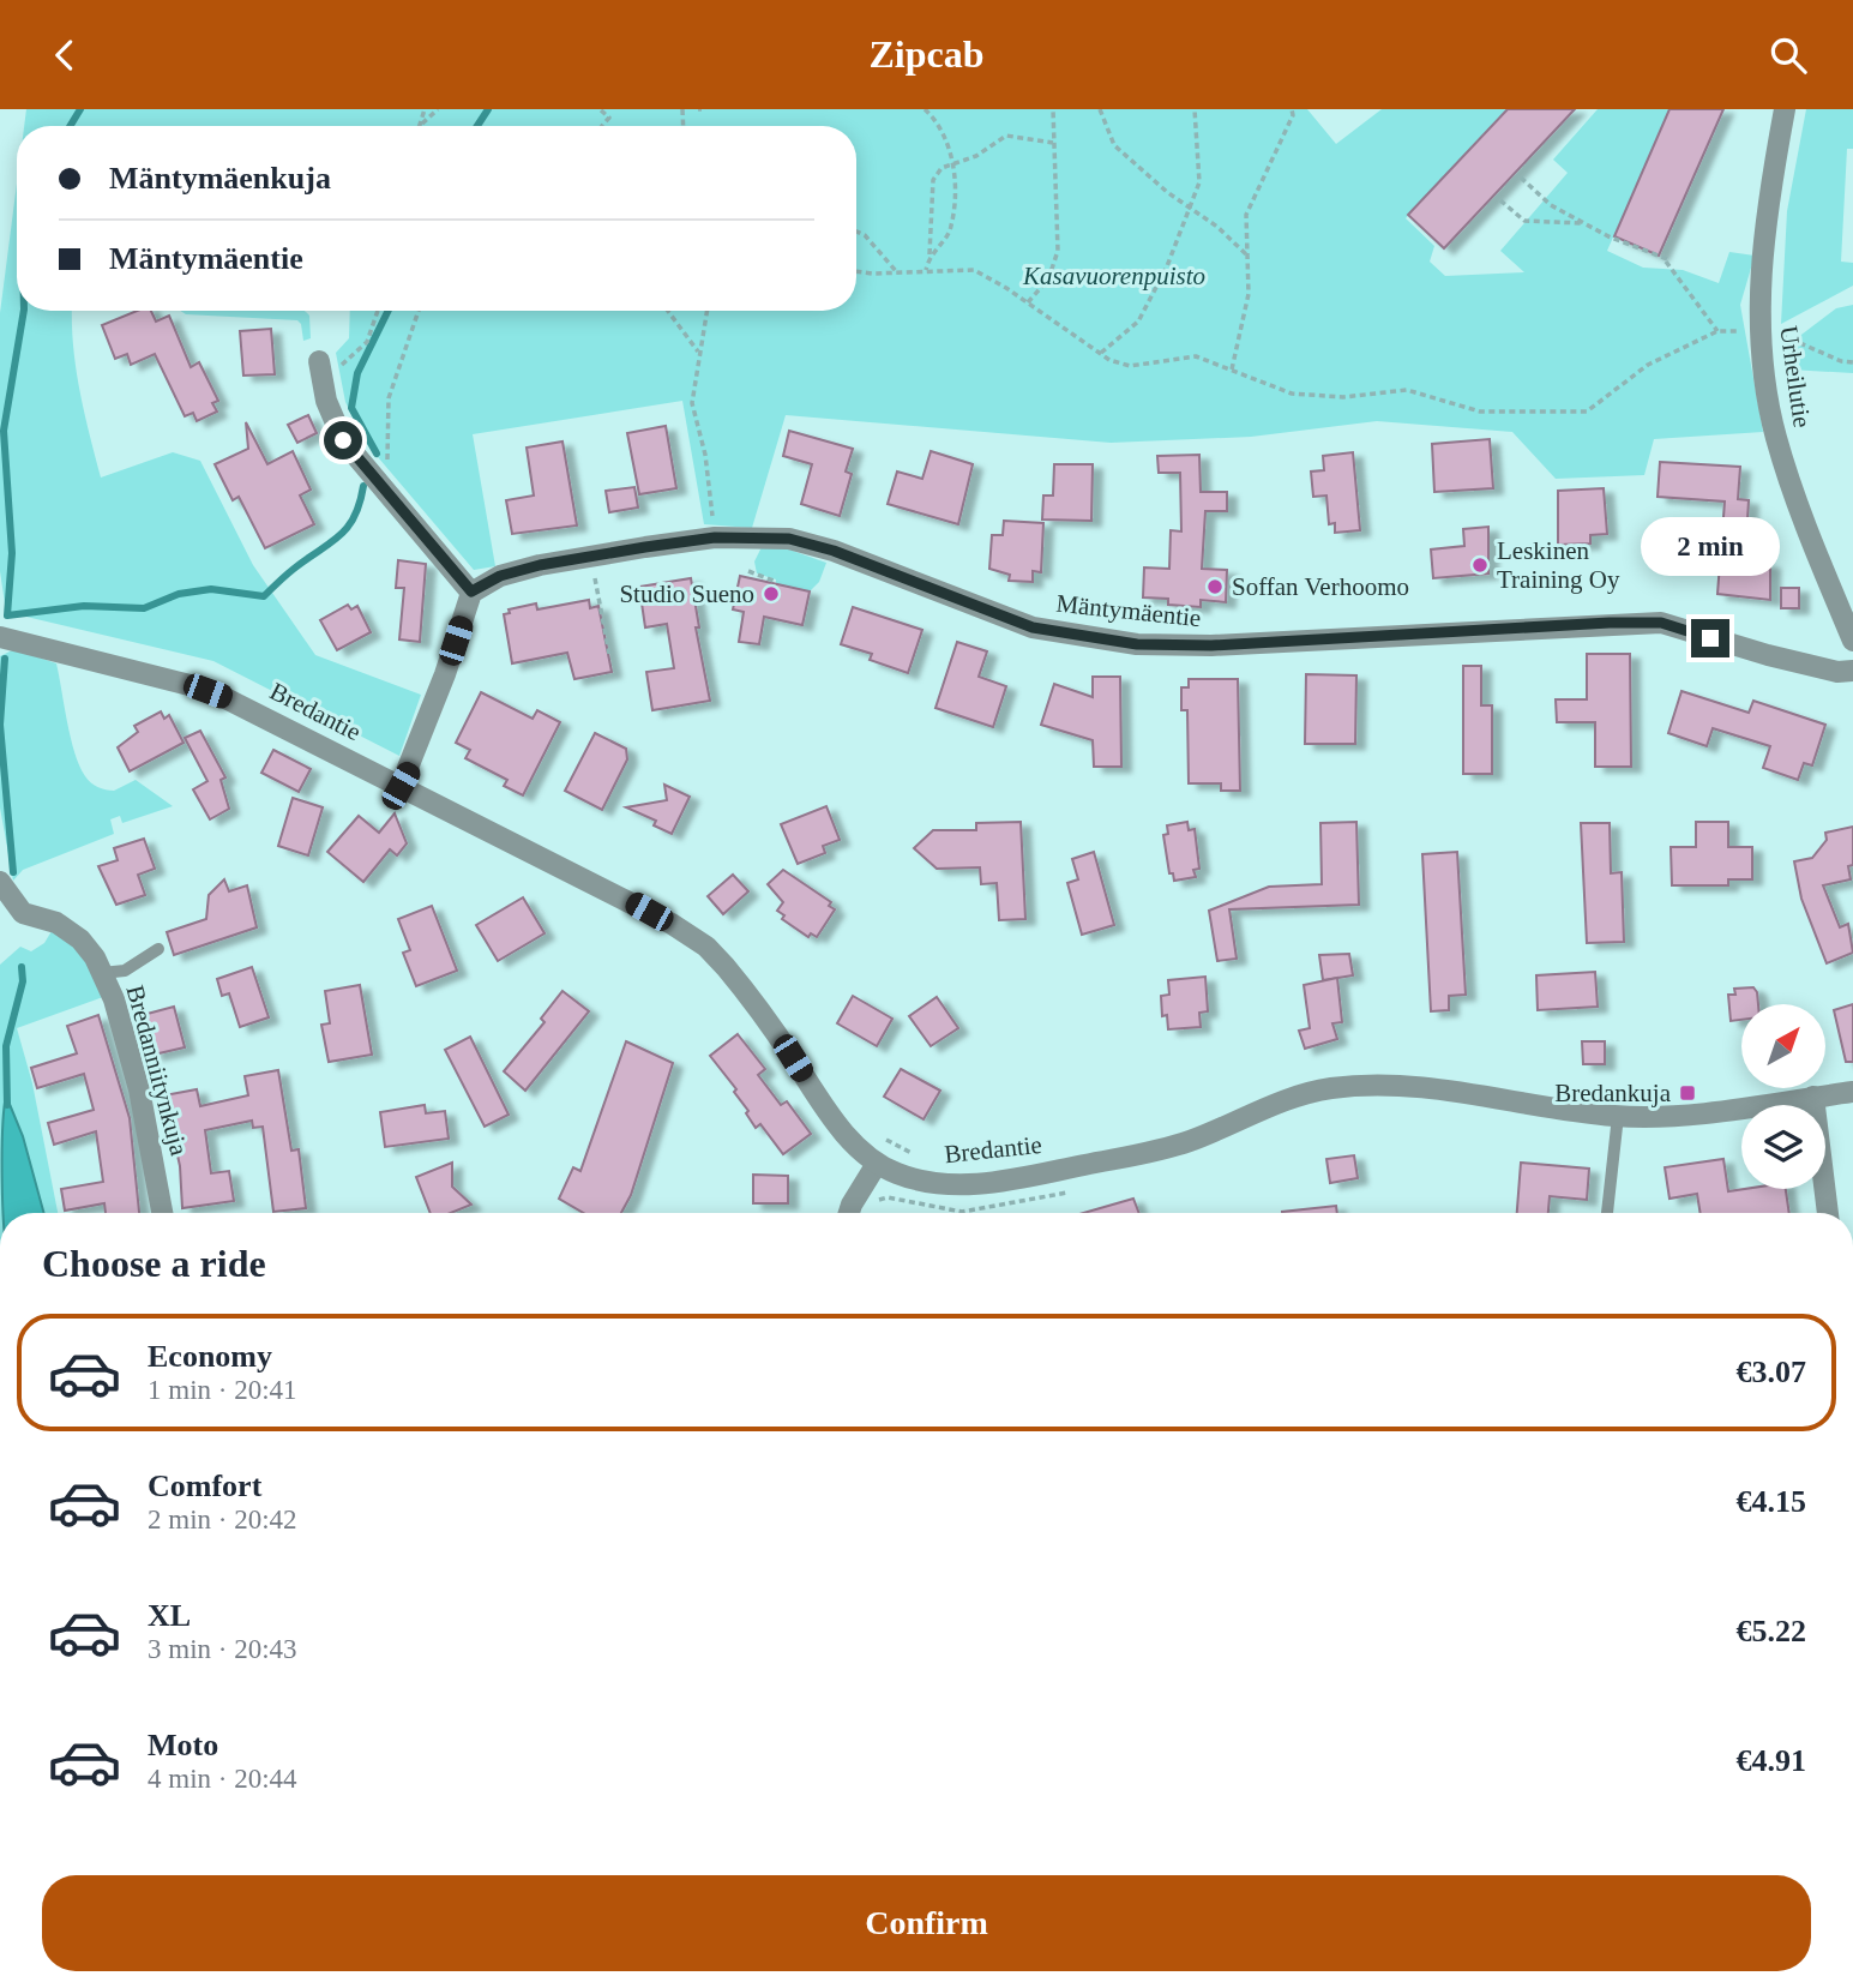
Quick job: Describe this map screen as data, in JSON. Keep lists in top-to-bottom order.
{
  "streets": {
    "street": [
      "Urheilutie",
      "Mäntymäentie",
      "Bredantie",
      "Bredanniitynkuja"
    ]
  },
  "parks": ["Kasavuorenpuisto"],
  "places": {
    "other": ["Leskinen Training Oy", "Soffan Verhoomo", "Studio Sueno"],
    "transit": ["Bredankuja"]
  },
  "north": "top right",
  "page": {
    "header": "Zipcab",
    "banner": ["Mäntymäenkuja", "Mäntymäentie"],
    "bubble": "2 min",
    "heading": "Choose a ride",
    "list": [
      {
        "name": "Economy",
        "note": "1 min · 20:41",
        "value": "€3.07"
      },
      {
        "name": "Comfort",
        "note": "2 min · 20:42",
        "value": "€4.15"
      },
      {
        "name": "XL",
        "note": "3 min · 20:43",
        "value": "€5.22"
      },
      {
        "name": "Moto",
        "note": "4 min · 20:44",
        "value": "€4.91"
      }
    ],
    "buttons": "Confirm"
  }
}
